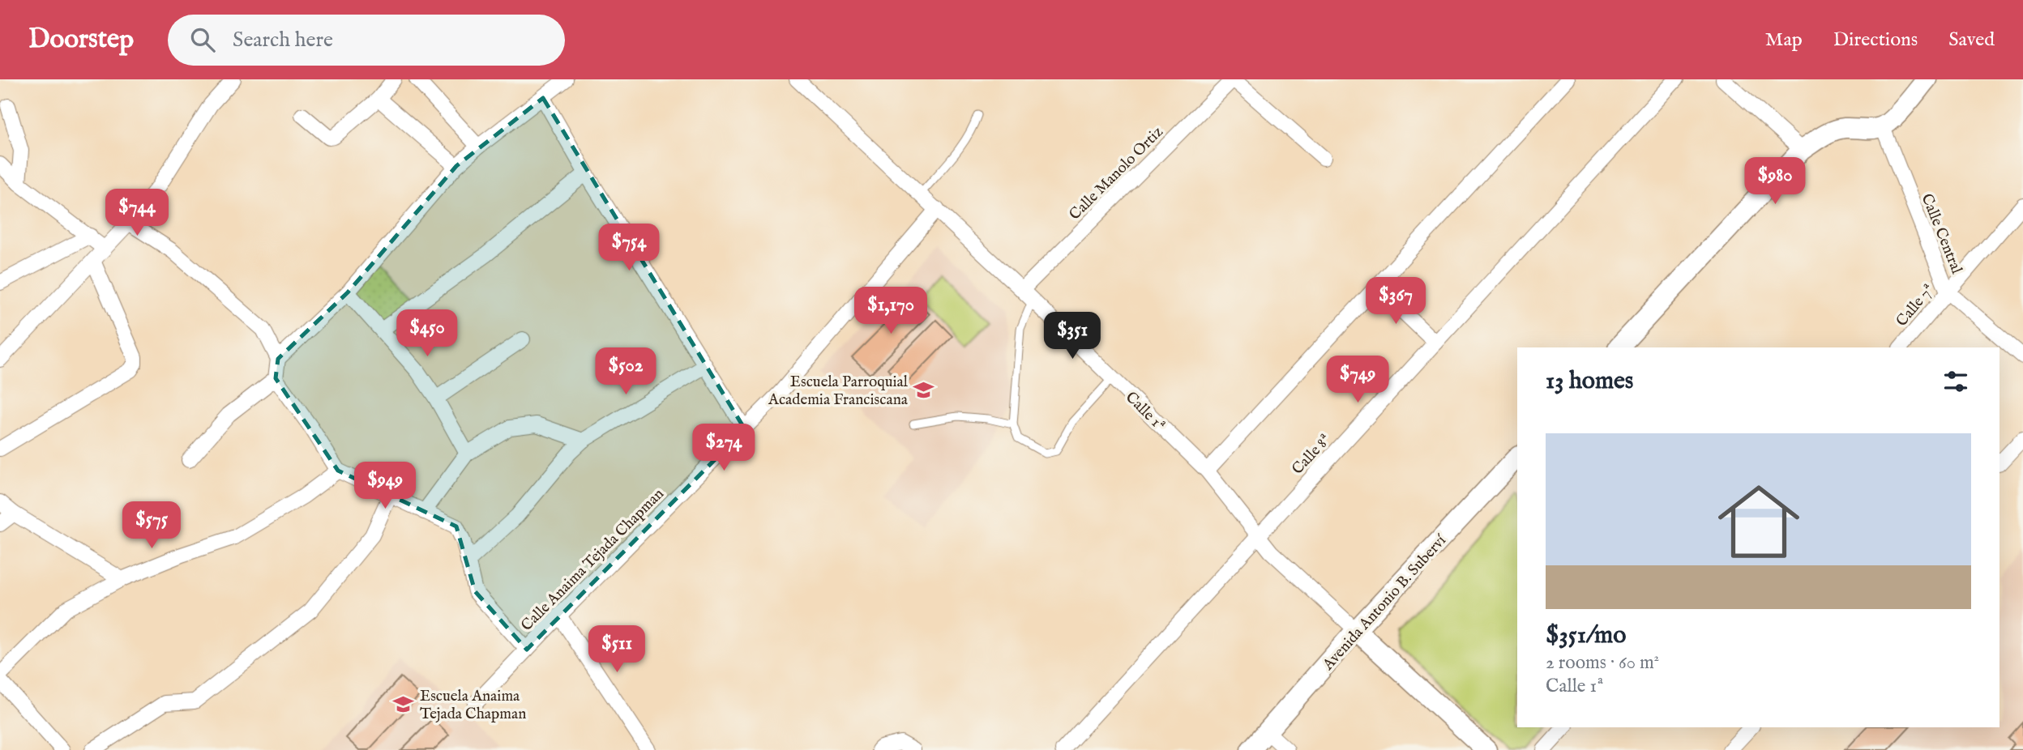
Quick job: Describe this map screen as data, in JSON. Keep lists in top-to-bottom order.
{
  "streets": {
    "main road": ["Calle 1ª", "Avenida Antonio B. Suberví"],
    "street": [
      "Calle Manolo Ortiz",
      "Calle Central",
      "Calle 7ª",
      "Calle 8ª",
      "Calle Anaima Tejada Chapman"
    ]
  },
  "crossings": [
    ["Calle Manolo Ortiz", "Calle 1ª"],
    ["Calle Central", "Calle 7ª"],
    ["Calle 1ª", "Calle 8ª"],
    ["Calle 1ª", "Calle Anaima Tejada Chapman"],
    ["Calle 1ª", "Avenida Antonio B. Suberví"]
  ],
  "places": {
    "school or university": ["Escuela Parroquial Academia Franciscana", "Escuela Anaima Tejada Chapman"]
  },
  "page": {
    "header": "Doorstep",
    "search": "Search here",
    "nav": ["Map", "Directions", "Saved"],
    "price": [
      "$980",
      "$744",
      "$754",
      "$367",
      "$1,170",
      "$450",
      "$351",
      "$502",
      "$749",
      "$274",
      "$949",
      "$575",
      "$511"
    ],
    "heading": "13 homes",
    "list": [
      {
        "name": "$351/mo",
        "note": "2 rooms · 60 m² · Calle 1ª"
      }
    ]
  }
}
